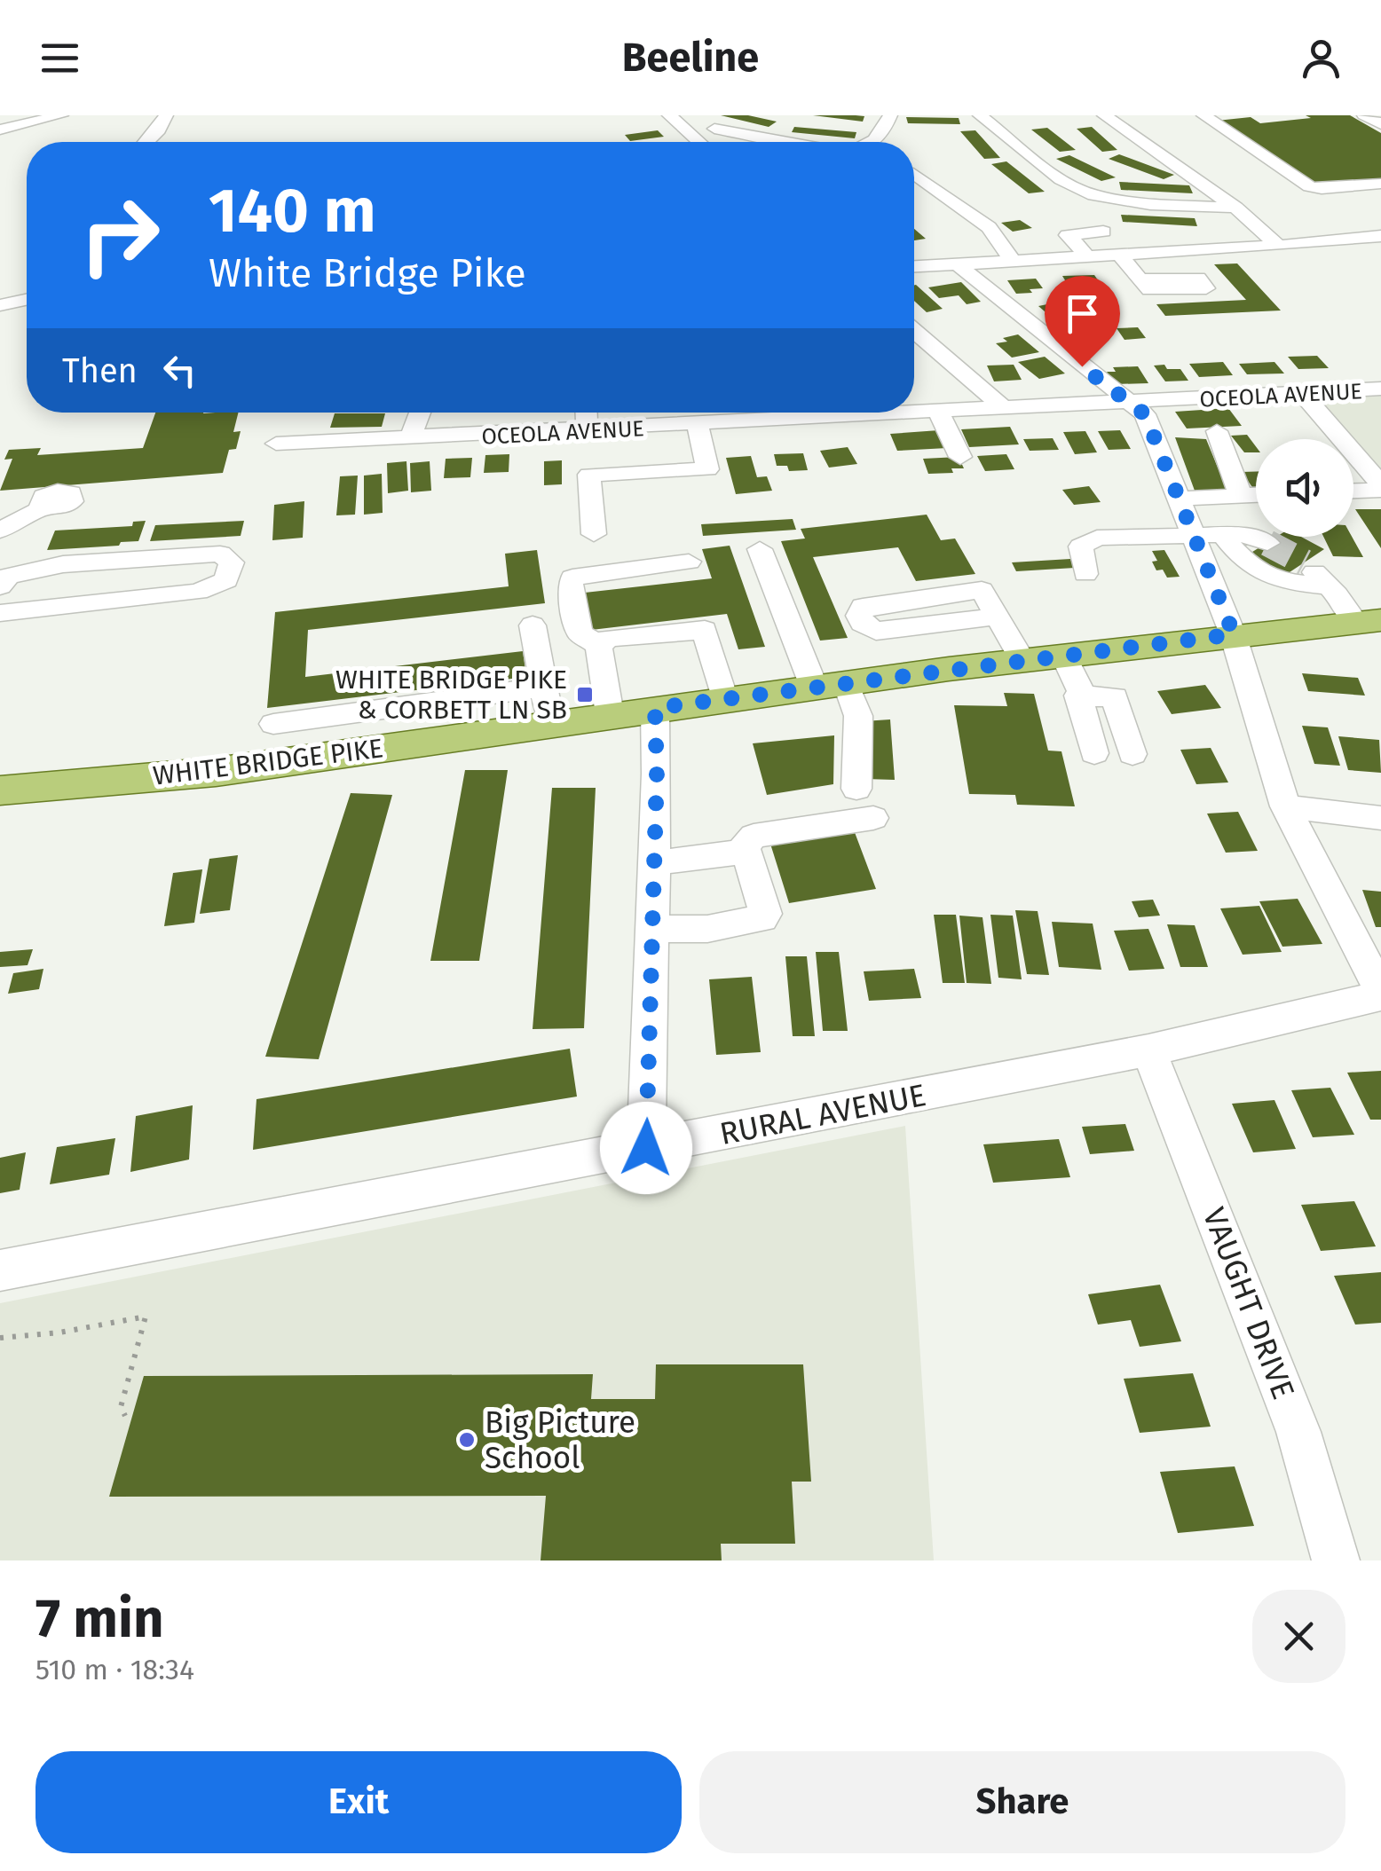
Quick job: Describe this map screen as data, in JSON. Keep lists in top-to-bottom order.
{
  "streets": {
    "main road": ["WHITE BRIDGE PIKE"],
    "street": ["OCEOLA AVENUE", "RURAL AVENUE", "VAUGHT DRIVE"]
  },
  "crossings": [
    ["RURAL AVENUE", "VAUGHT DRIVE"]
  ],
  "places": {
    "transit": ["WHITE BRIDGE PIKE & CORBETT LN SB"],
    "other": ["Big Picture School"]
  },
  "page": {
    "header": "Beeline",
    "turn": ["140 m", "White Bridge Pike"],
    "then": "Then",
    "heading": ["7 min", "510 m · 18:34"],
    "buttons": ["Exit", "Share"]
  }
}
